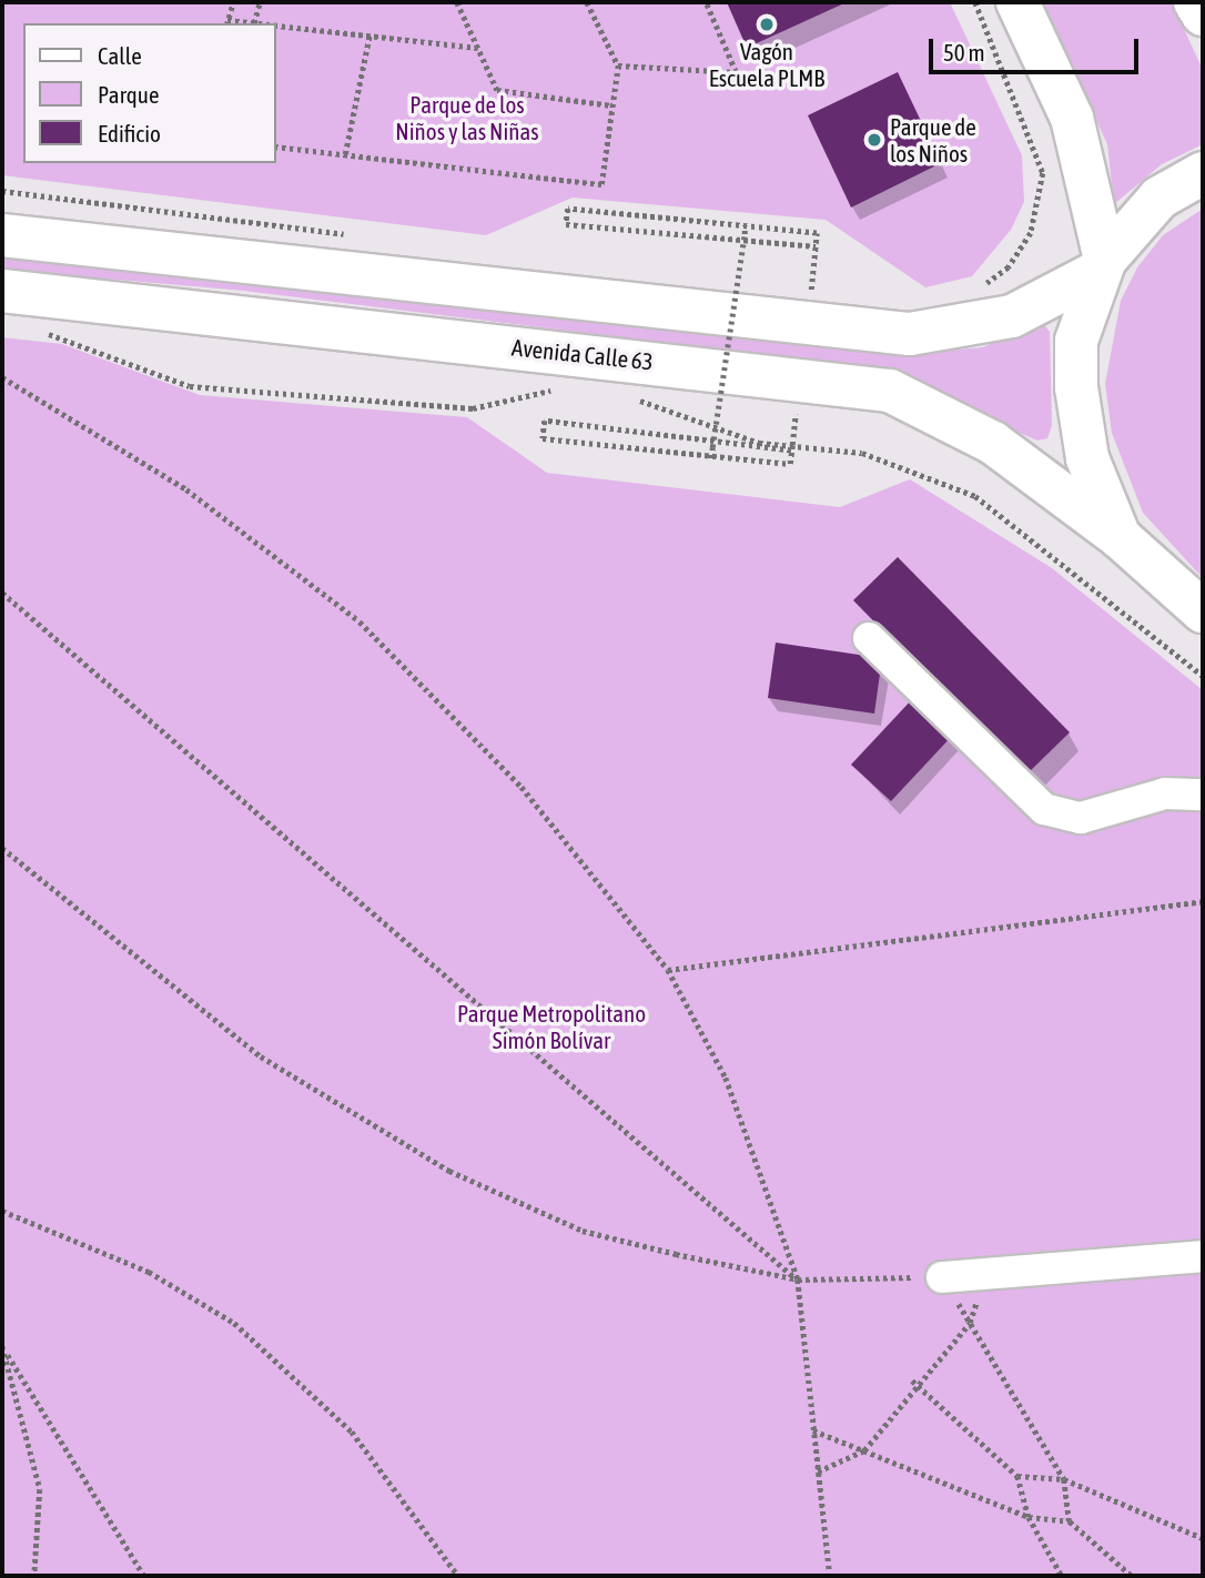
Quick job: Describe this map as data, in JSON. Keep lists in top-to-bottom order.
{
  "streets": {
    "main road": ["Avenida Calle 63"]
  },
  "parks": ["Parque de los Niños y las Niñas", "Parque Metropolitano Simón Bolívar"],
  "places": ["Vagón Escuela PLMB", "Parque de los Niños"],
  "legend": ["Calle", "Parque", "Edificio"],
  "scale_bar": "50 m"
}
